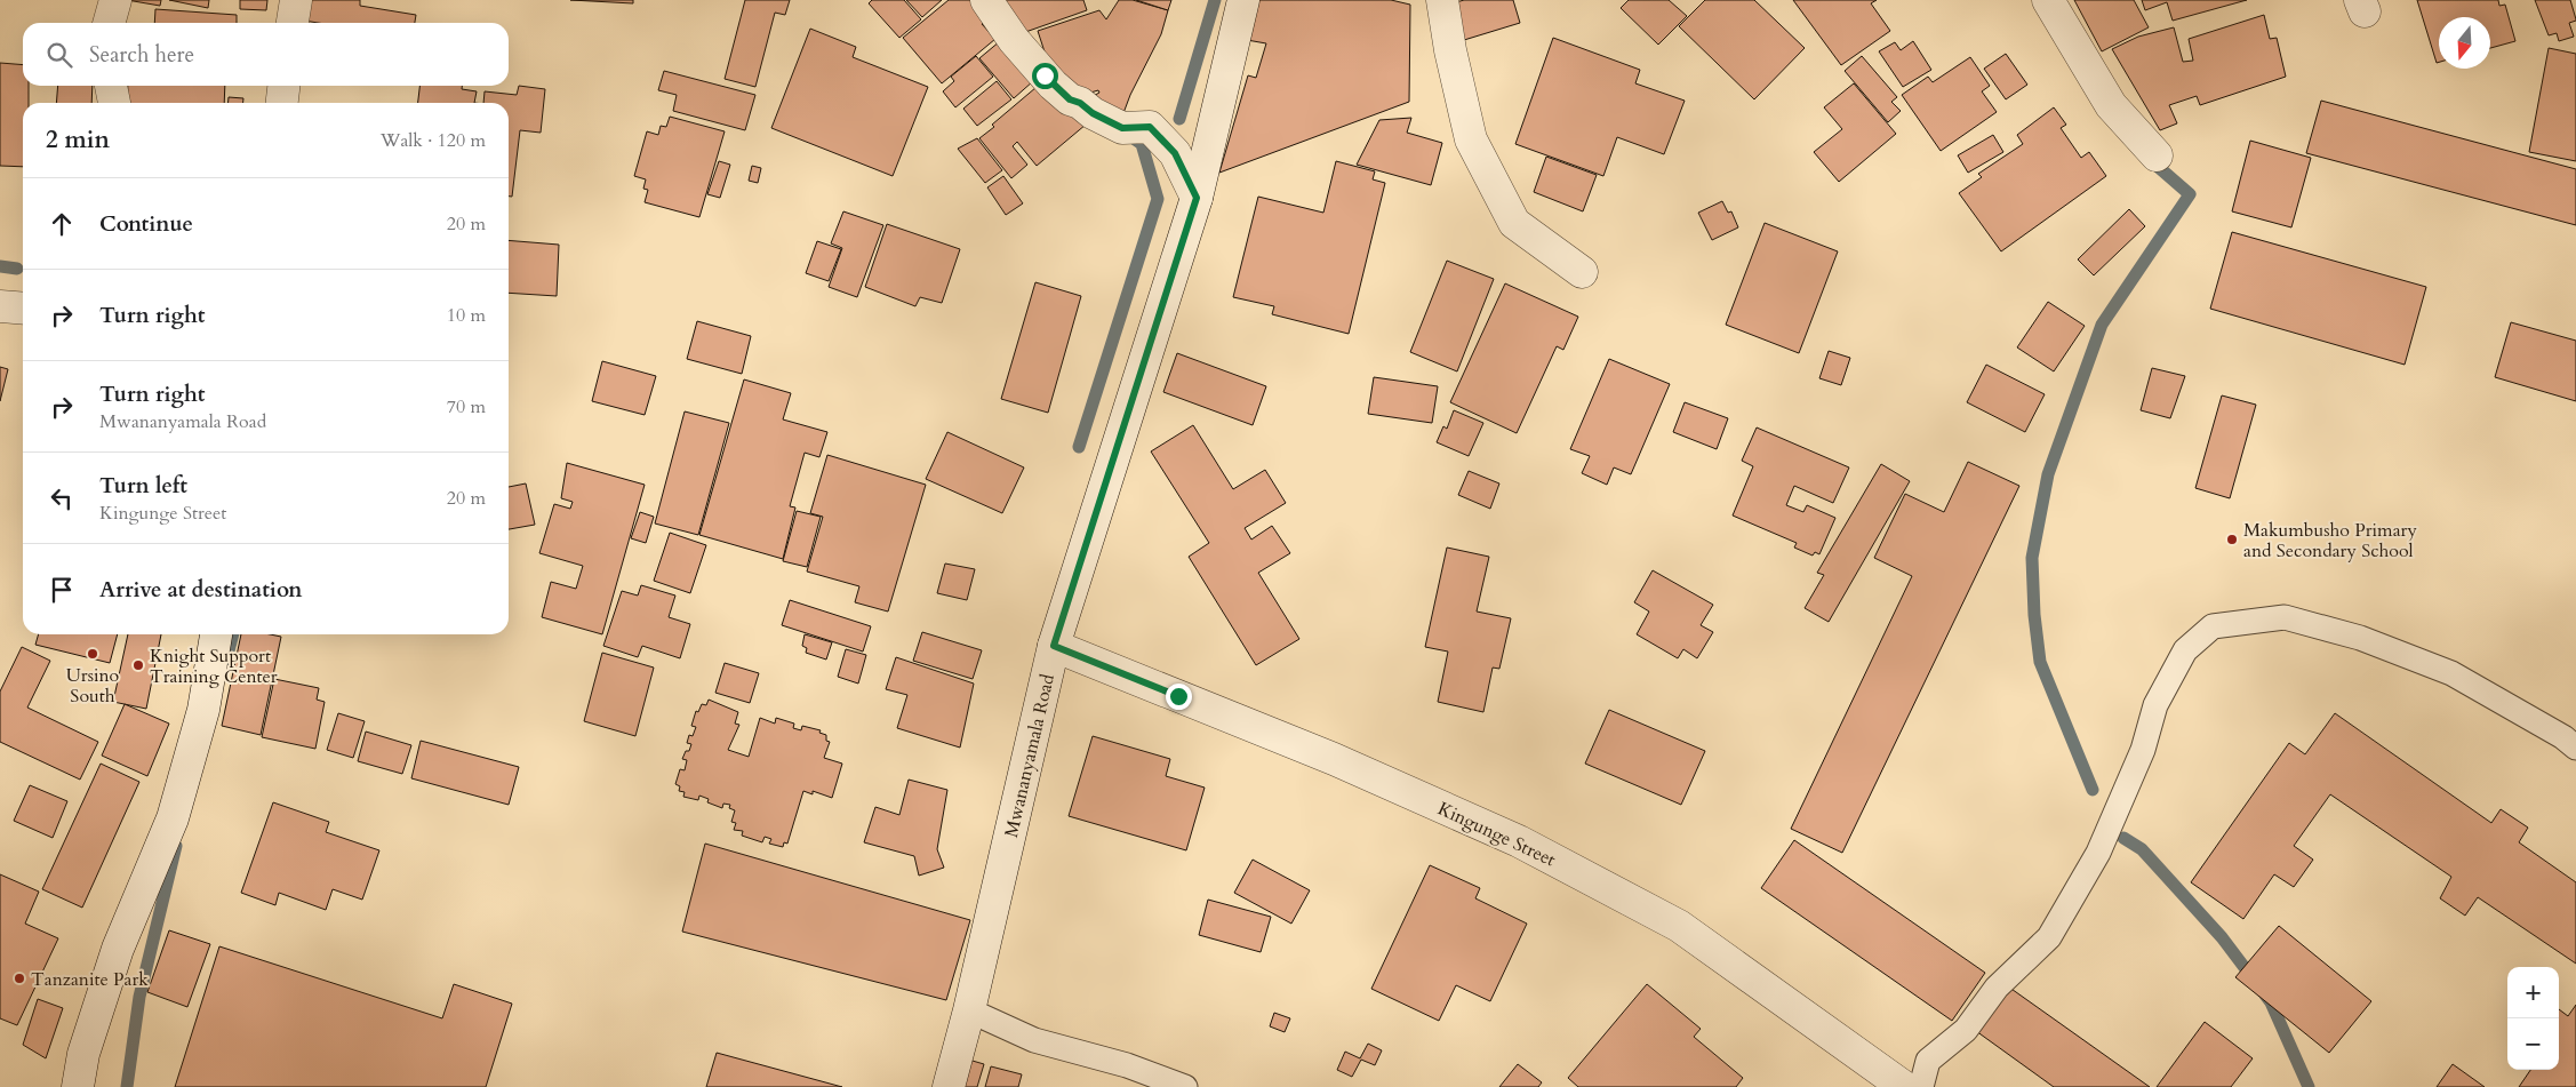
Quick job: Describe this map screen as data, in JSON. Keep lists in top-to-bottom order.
{
  "streets": {
    "street": ["Mwananyamala Road", "Kingunge Street"]
  },
  "crossings": [
    ["Mwananyamala Road", "Kingunge Street"]
  ],
  "places": [
    "Makumbusho Primary and Secondary School",
    "Ursino South",
    "Knight Support Training Center",
    "Tanzanite Park"
  ],
  "north": "bottom",
  "page": {
    "search": "Search here",
    "heading": ["2 min", "Walk · 120 m"],
    "list": [
      ["Continue", "20 m"],
      ["Turn right", "10 m"],
      ["Turn right", "Mwananyamala Road", "70 m"],
      ["Turn left", "Kingunge Street", "20 m"],
      "Arrive at destination"
    ],
    "map_buttons": ["+", "−"]
  }
}
